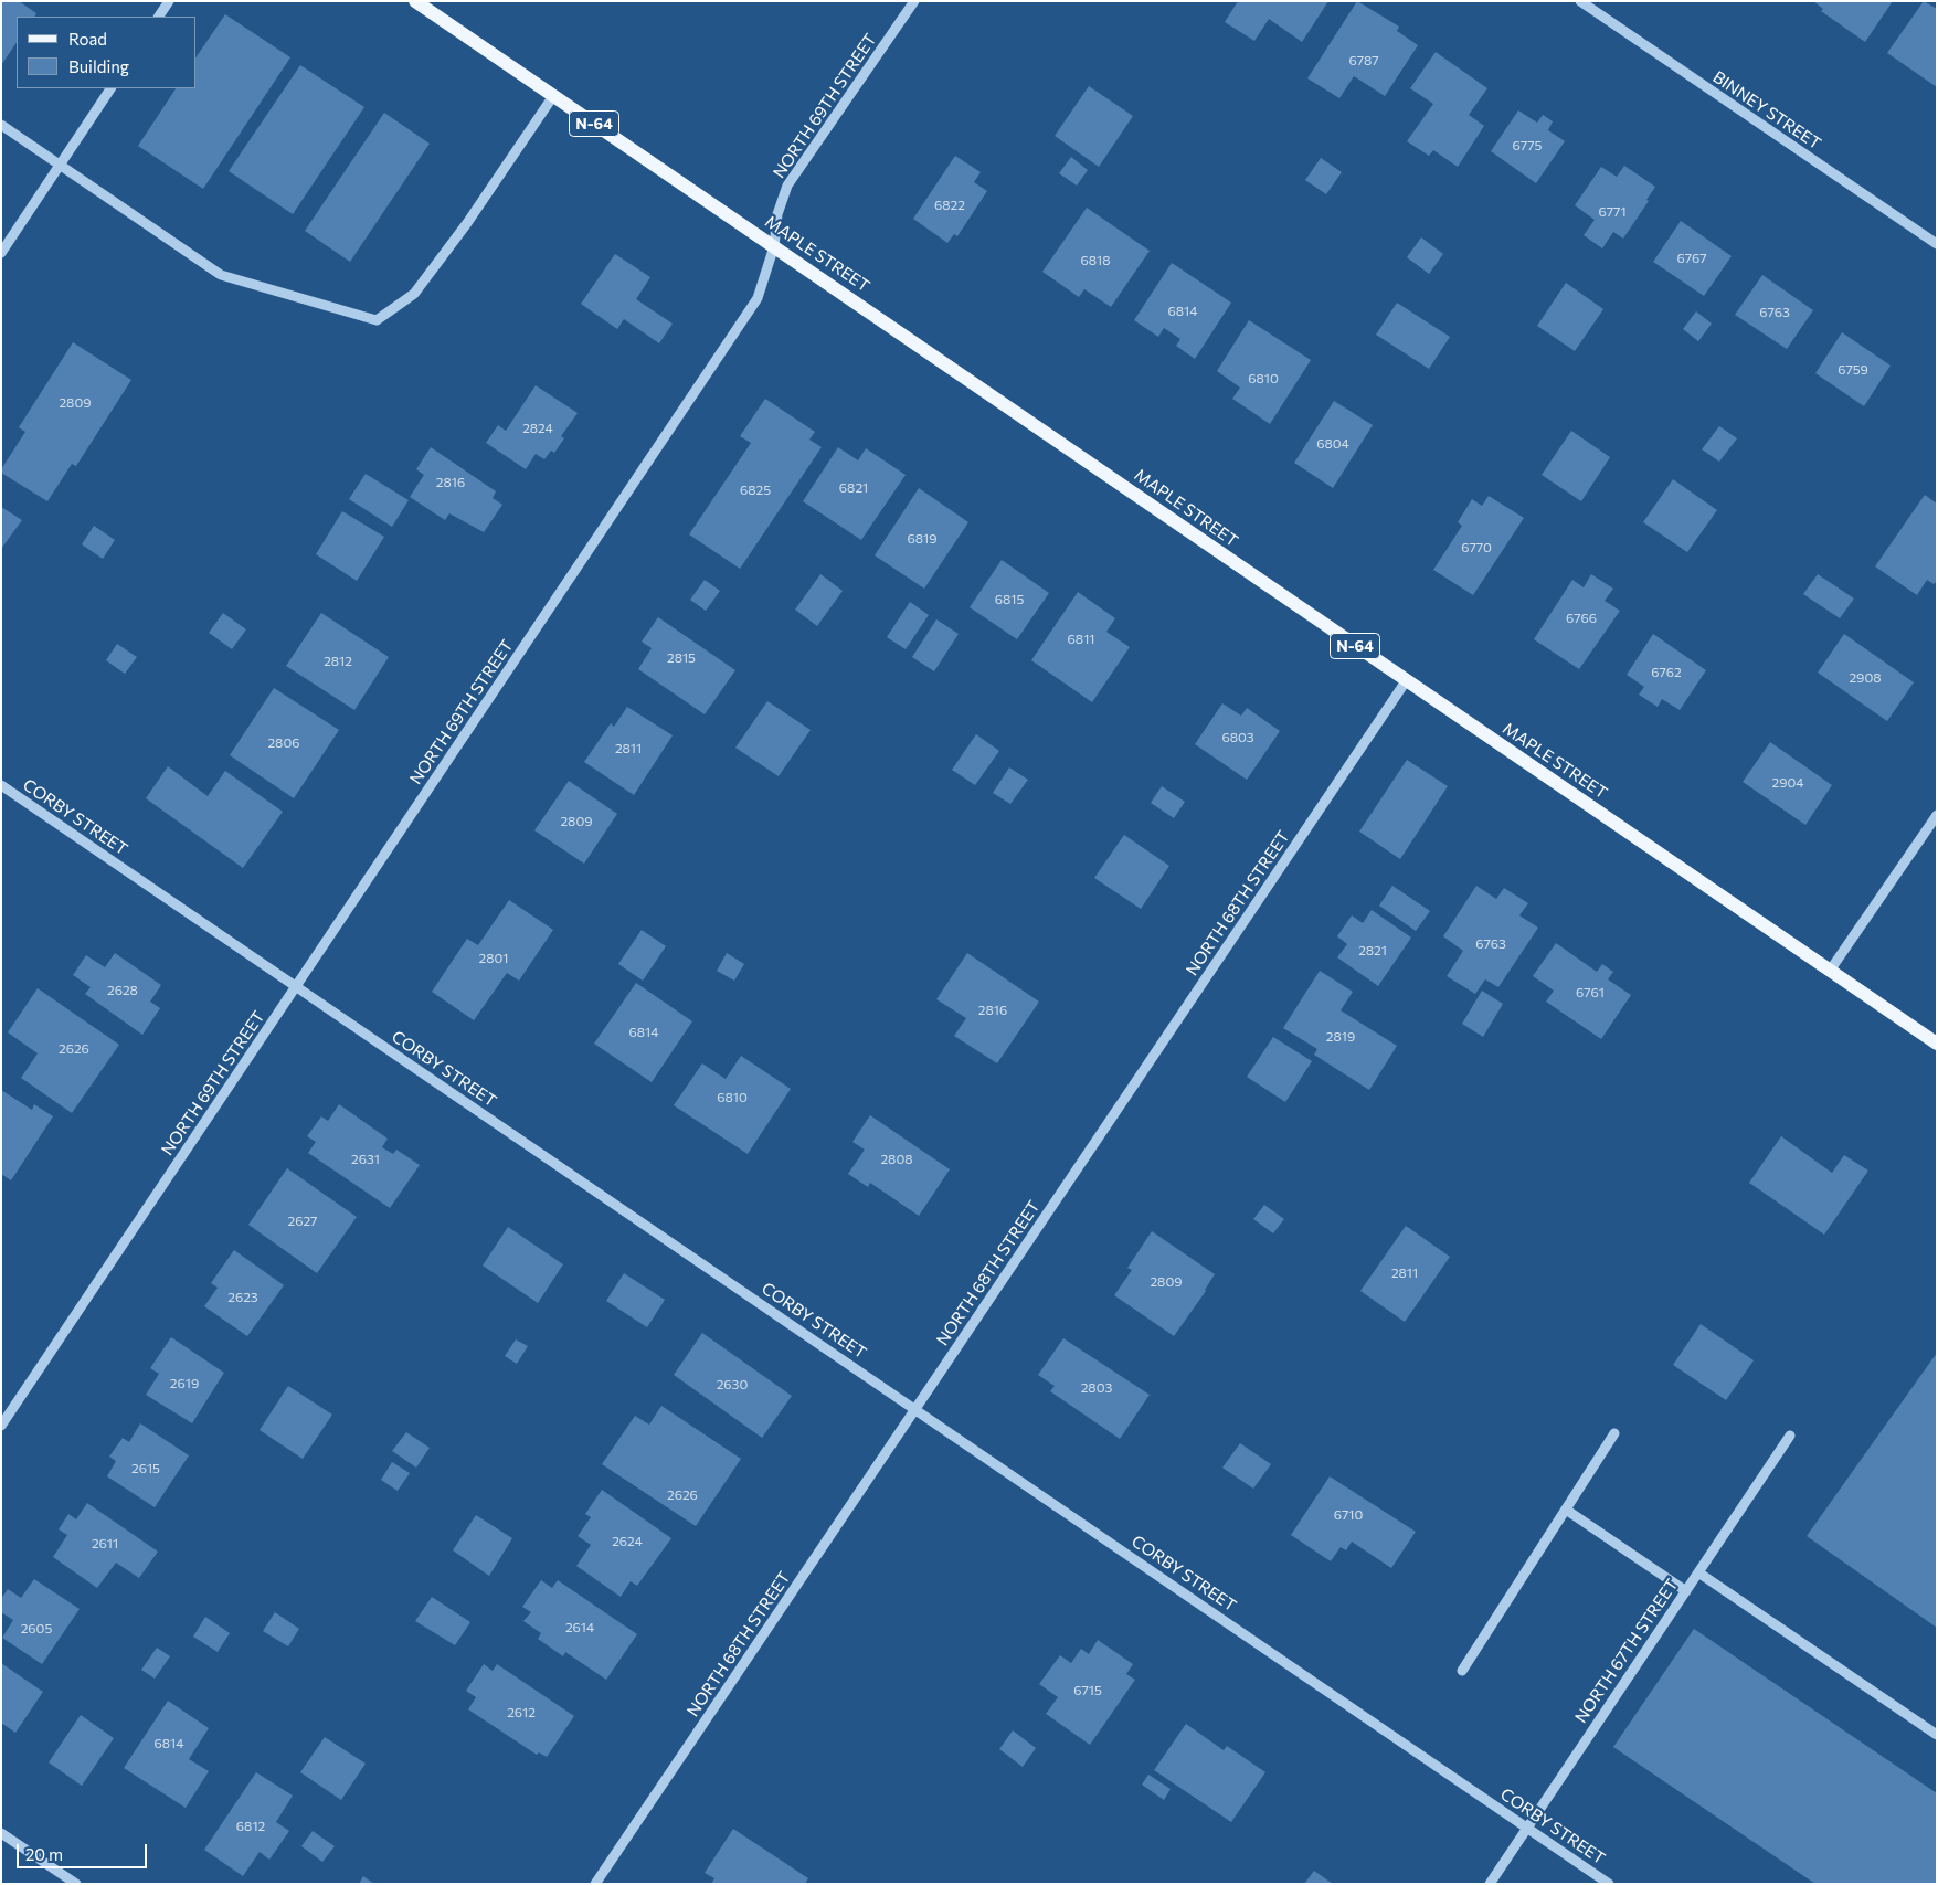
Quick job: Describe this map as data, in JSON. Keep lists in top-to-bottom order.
{
  "streets": {
    "main road": ["N-64", "MAPLE STREET"],
    "street": [
      "NORTH 69TH STREET",
      "BINNEY STREET",
      "CORBY STREET",
      "NORTH 68TH STREET",
      "NORTH 67TH STREET"
    ]
  },
  "crossings": [
    ["NORTH 69TH STREET", "MAPLE STREET"],
    ["NORTH 69TH STREET", "CORBY STREET"],
    ["MAPLE STREET", "NORTH 68TH STREET"],
    ["CORBY STREET", "NORTH 68TH STREET"],
    ["CORBY STREET", "NORTH 67TH STREET"]
  ],
  "house_numbers": [
    "6787",
    "6775",
    "6822",
    "6771",
    "6767",
    "6818",
    "6814",
    "6763",
    "6759",
    "6810",
    "2809",
    "2824",
    "6804",
    "2816",
    "6821",
    "6825",
    "6819",
    "6770",
    "6815",
    "6766",
    "6811",
    "2815",
    "2812",
    "6762",
    "2908",
    "6803",
    "2806",
    "2811",
    "2904",
    "2809",
    "6763",
    "2821",
    "2801",
    "2628",
    "6761",
    "2816",
    "6814",
    "2819",
    "2626",
    "6810",
    "2631",
    "2808",
    "2627",
    "2811",
    "2809",
    "2623",
    "2619",
    "2630",
    "2803",
    "2615",
    "2626",
    "6710",
    "2624",
    "2611",
    "2614",
    "2605",
    "6715",
    "2612",
    "6814",
    "6812"
  ],
  "legend": ["Road", "Building"],
  "scale_bar": "20 m"
}
